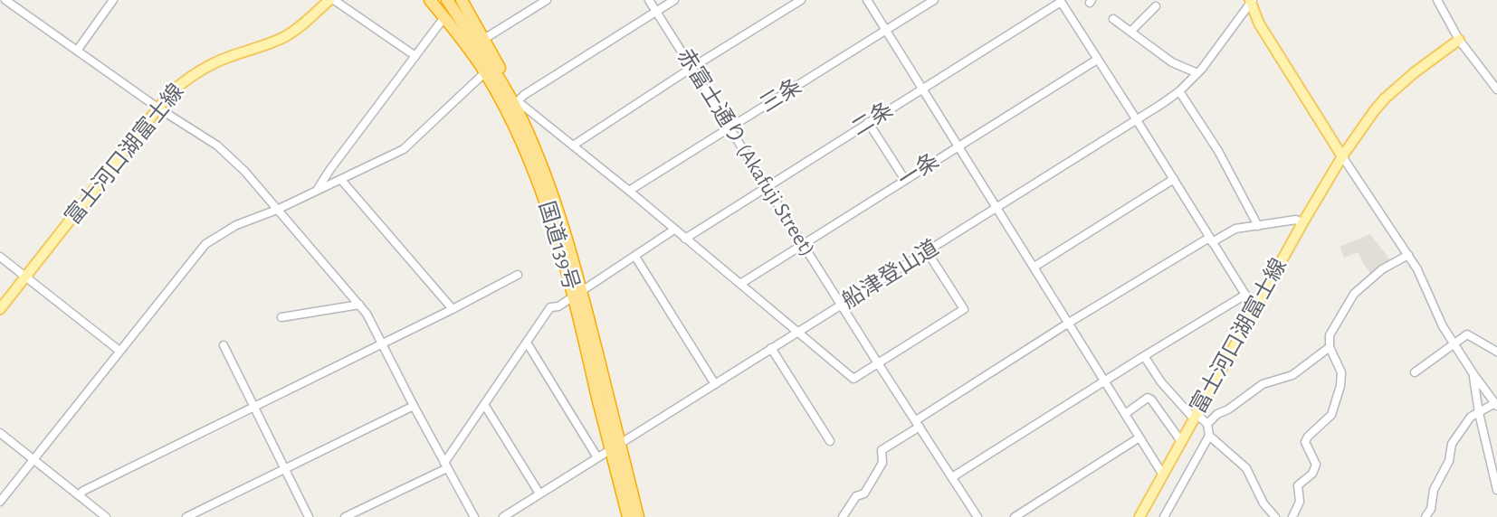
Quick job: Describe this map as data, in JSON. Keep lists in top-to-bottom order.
{
  "streets": {
    "highway": ["国道139号"],
    "main road": ["富士河口湖富士線"],
    "street": [
      "三条",
      "二条",
      "赤富士通り (Akafuji Street)",
      "一条",
      "船津登山道"
    ]
  },
  "crossings": [
    ["三条", "赤富士通り (Akafuji Street)"],
    ["二条", "赤富士通り (Akafuji Street)"],
    ["赤富士通り (Akafuji Street)", "一条"],
    ["赤富士通り (Akafuji Street)", "船津登山道"],
    ["国道139号", "船津登山道"]
  ]
}
